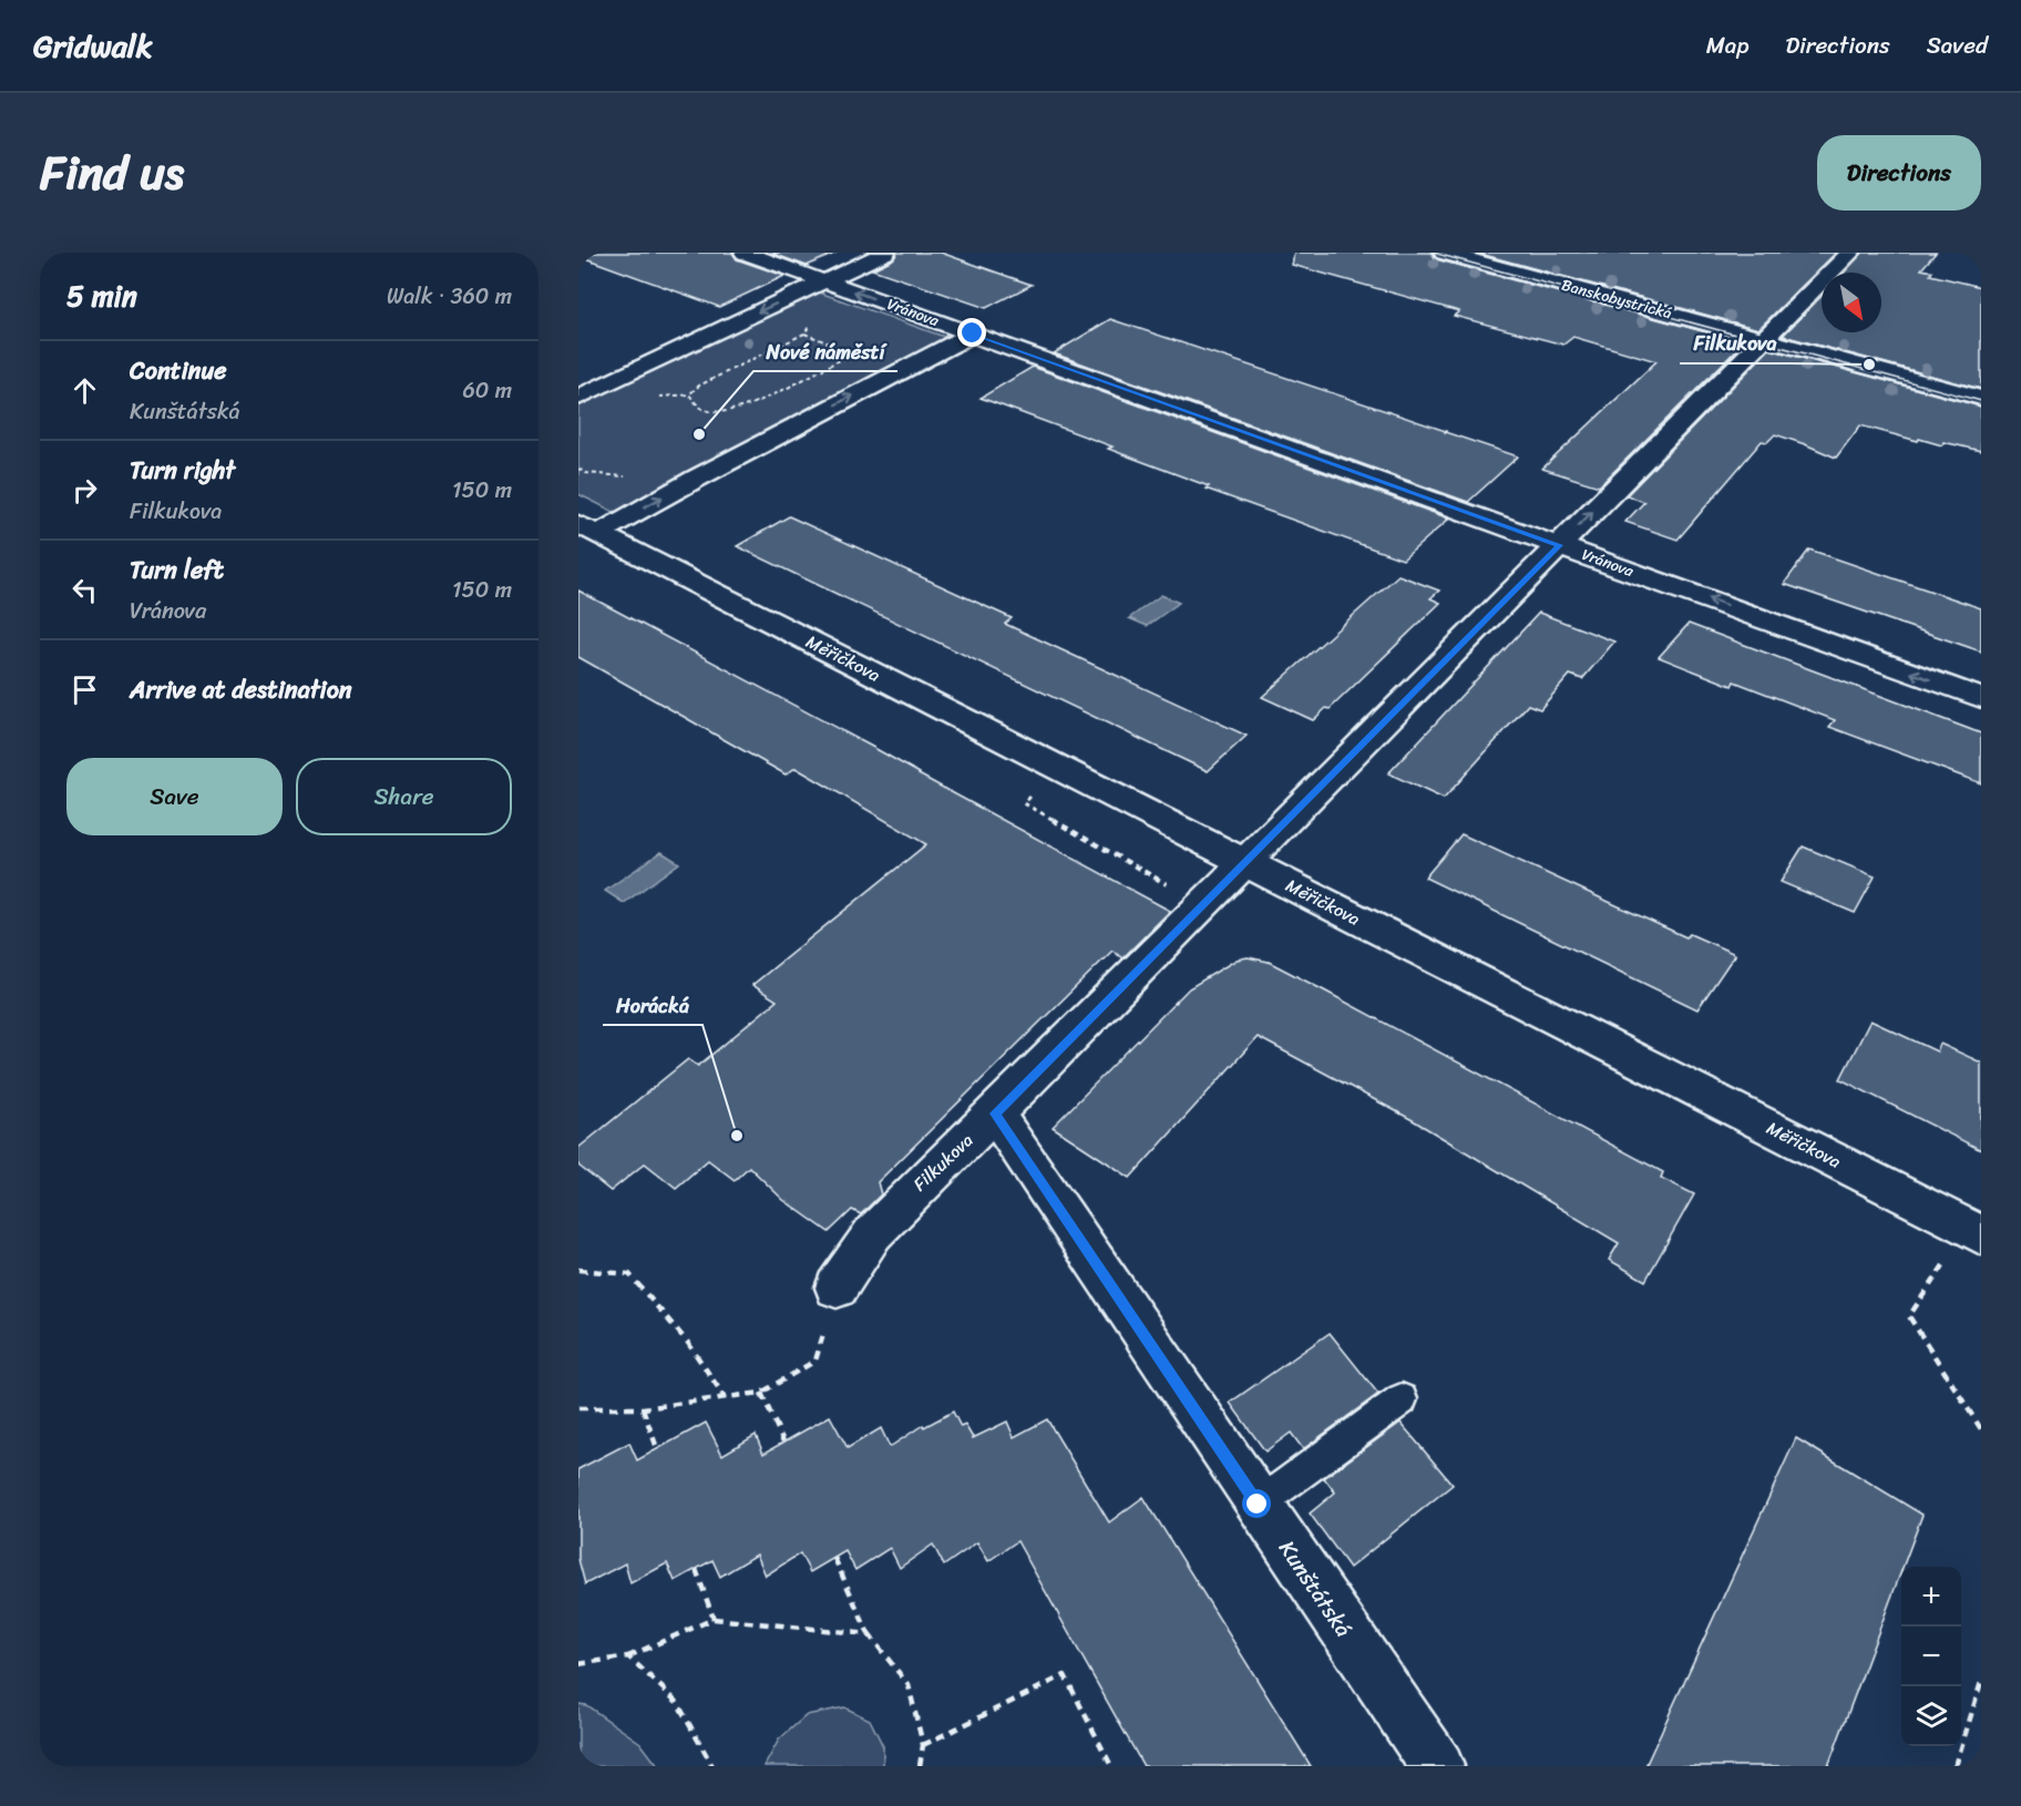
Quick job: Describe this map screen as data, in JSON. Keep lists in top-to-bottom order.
{
  "streets": {
    "street": [
      "Banskobystrická",
      "Vránova",
      "Měřičkova",
      "Filkukova",
      "Kunštátská"
    ]
  },
  "crossings": [
    ["Banskobystrická", "Filkukova"],
    ["Vránova", "Filkukova"],
    ["Měřičkova", "Filkukova"],
    ["Filkukova", "Kunštátská"]
  ],
  "one_way": ["Vránova"],
  "places": ["Filkukova", "Nové náměstí", "Horácká"],
  "north": "bottom right",
  "page": {
    "header": "Gridwalk",
    "nav": ["Map", "Directions", "Saved"],
    "title": "Find us",
    "buttons": [
      "Directions",
      ["Save", "Share"]
    ],
    "heading": ["5 min", "Walk · 360 m"],
    "list": [
      ["Continue", "Kunštátská", "60 m"],
      ["Turn right", "Filkukova", "150 m"],
      ["Turn left", "Vránova", "150 m"],
      "Arrive at destination"
    ],
    "map_buttons": ["+", "−"]
  }
}
